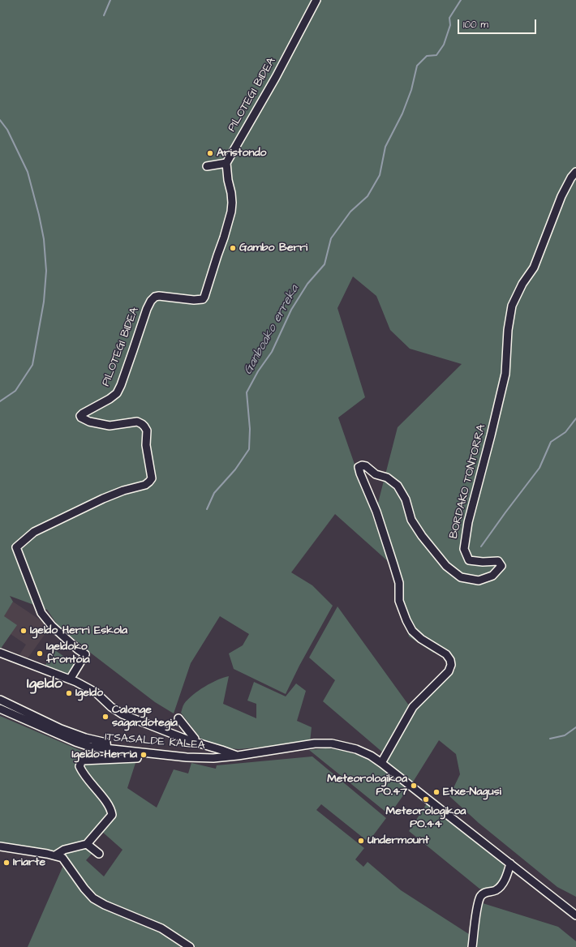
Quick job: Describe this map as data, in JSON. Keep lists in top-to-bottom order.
{
  "streets": {
    "street": ["PILOTEGI BIDEA", "BORDAKO TONTORRA", "ITSASALDE KALEA"]
  },
  "crossings": [
    ["BORDAKO TONTORRA", "ITSASALDE KALEA"]
  ],
  "districts": ["Igeldo"],
  "water": ["Ganboako erreka"],
  "places": [
    "Aristondo",
    "Gambo Berri",
    "Igeldo Herri Eskola",
    "Igeldoko frontoia",
    "Igeldo",
    "Calonge sagardotegia",
    "Igeldo Herria",
    "Meteorologikoa PO.47",
    "Etxe-Nagusi",
    "Meteorologikoa PO.44",
    "Undermount",
    "Iriarte"
  ],
  "scale_bar": "100 m"
}
